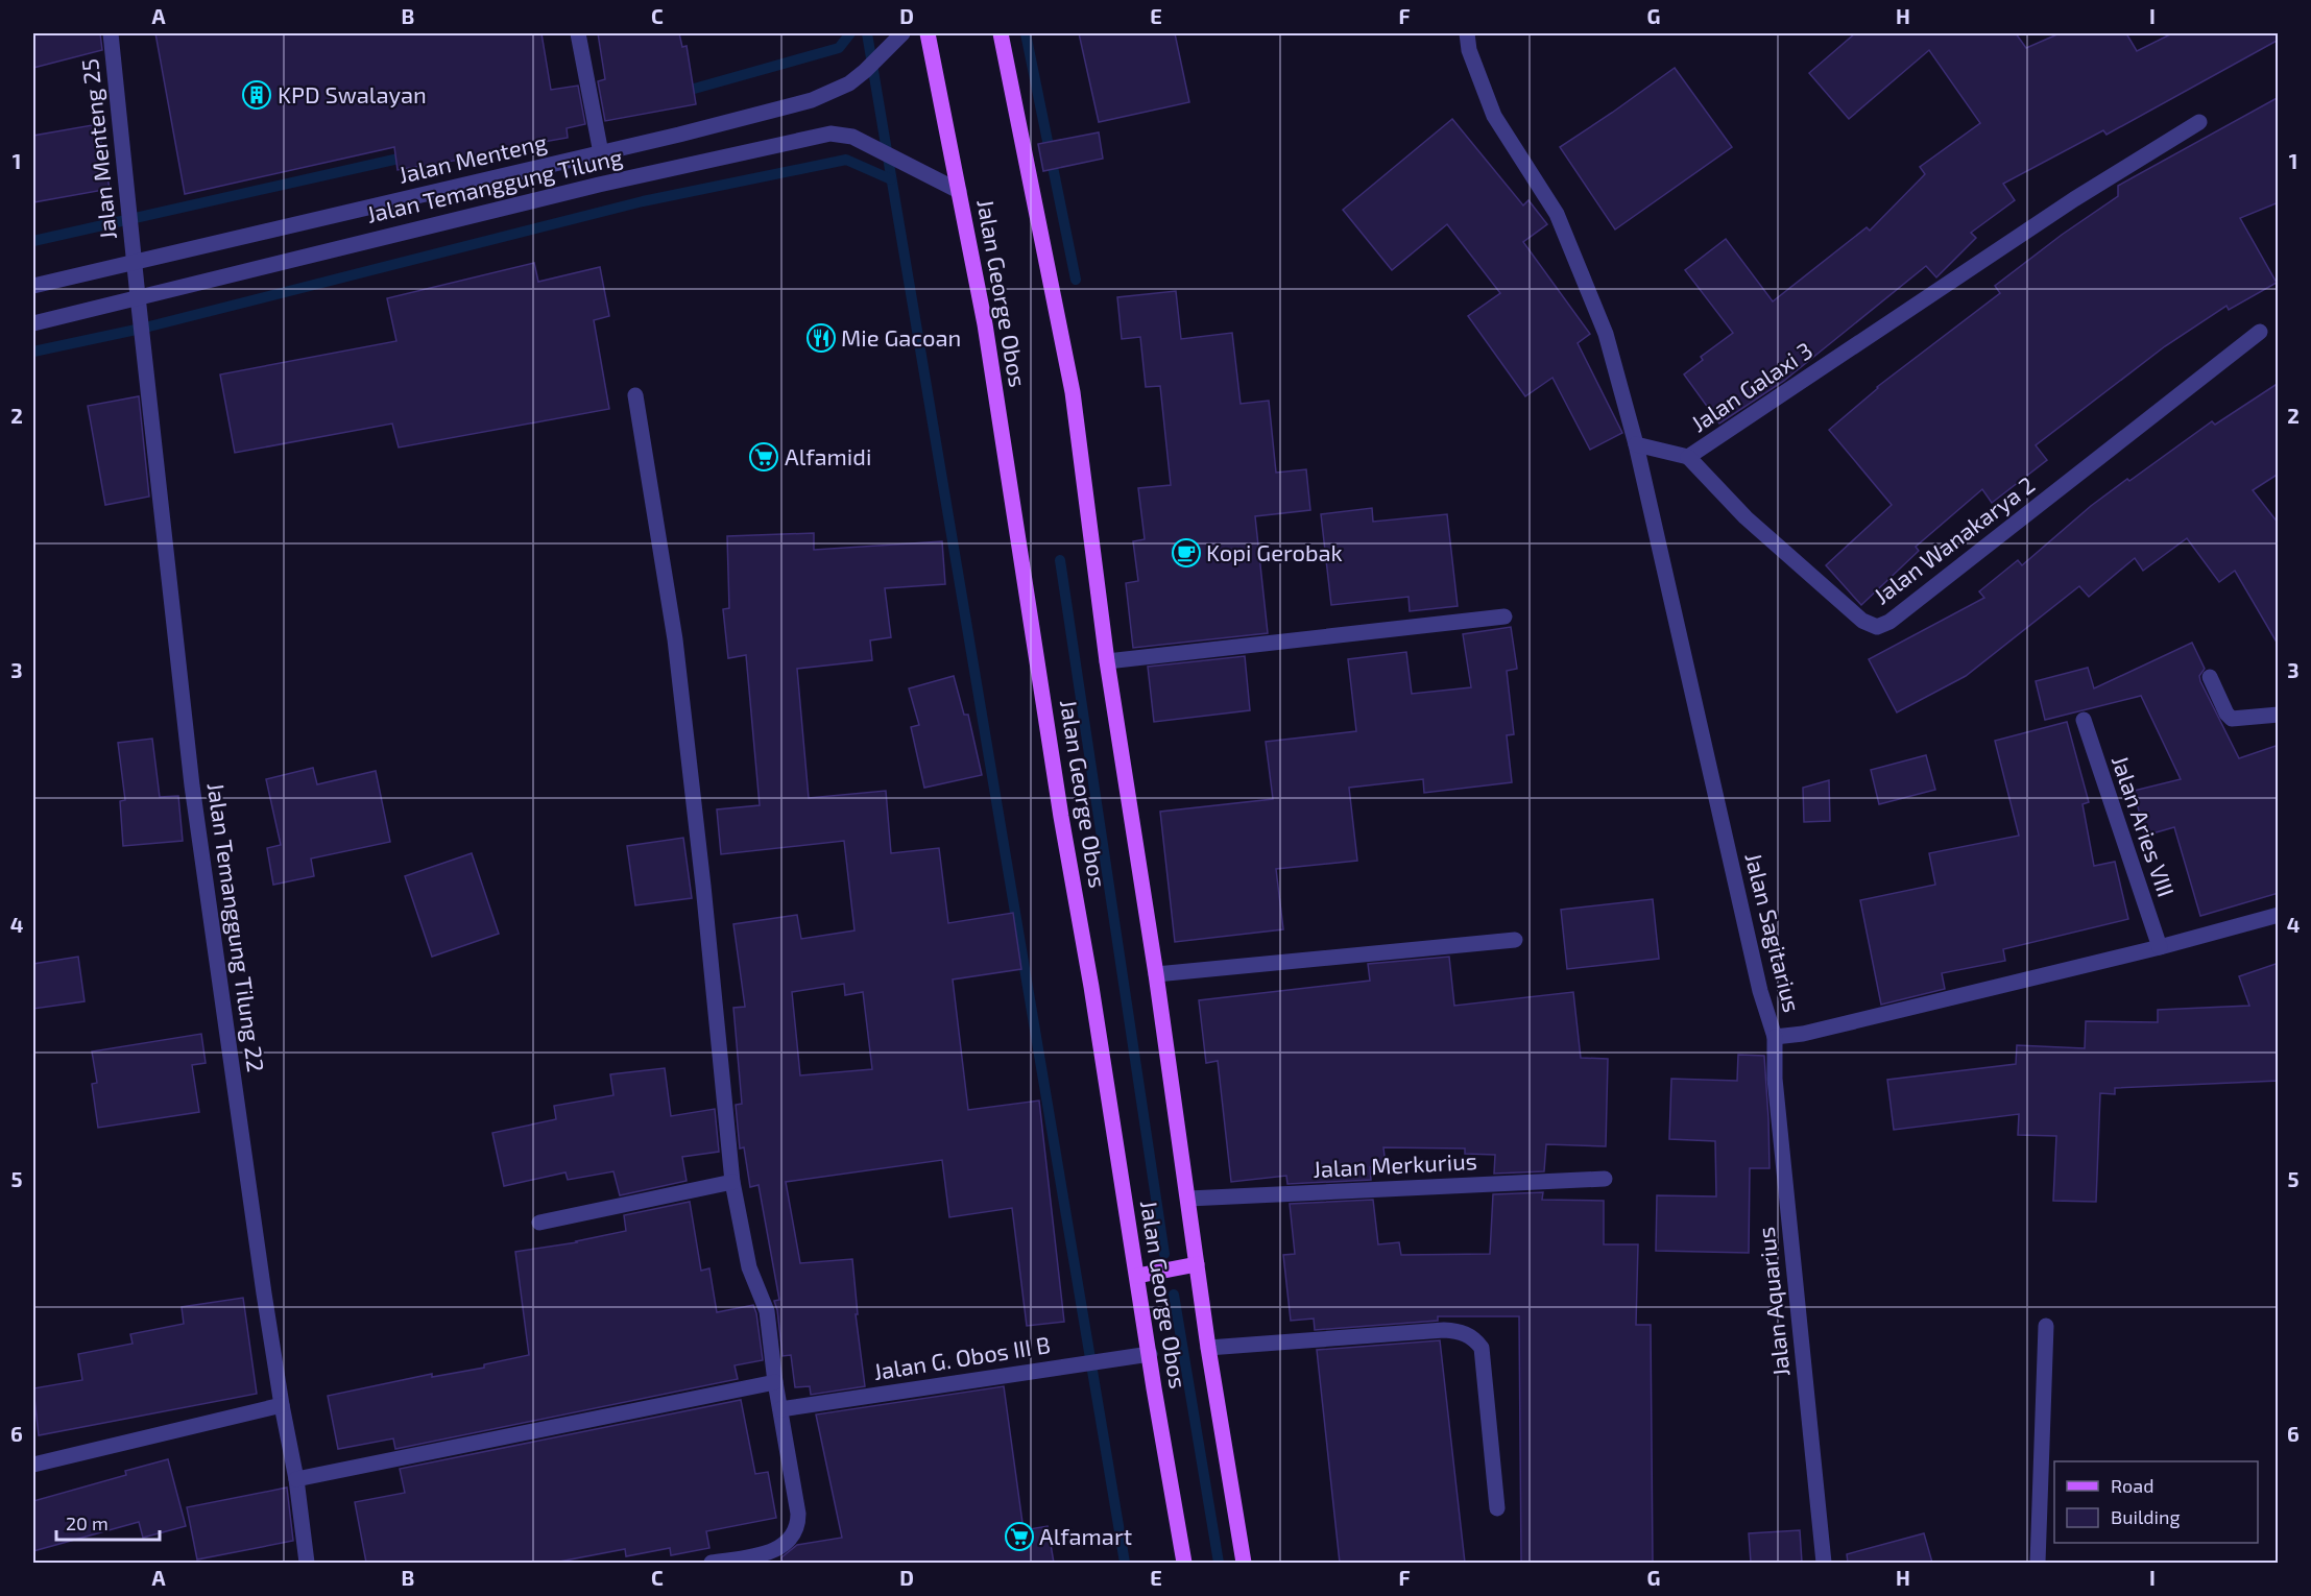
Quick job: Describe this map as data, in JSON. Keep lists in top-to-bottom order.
{
  "streets": {
    "main road": ["Jalan George Obos"],
    "street": [
      "Jalan Menteng 25",
      "Jalan Menteng",
      "Jalan Temanggung Tilung",
      "Jalan Galaxi 3",
      "Jalan Wanakarya 2",
      "Jalan Aries VIII",
      "Jalan Temanggung Tilung 22",
      "Jalan Sagitarius",
      "Jalan Merkurius",
      "Jalan Aquarius",
      "Jalan G. Obos III B"
    ]
  },
  "crossings": [
    ["Jalan Menteng 25", "Jalan Menteng"],
    ["Jalan Menteng 25", "Jalan Temanggung Tilung"],
    ["Jalan Menteng 25", "Jalan Temanggung Tilung 22"],
    ["Jalan Temanggung Tilung", "Jalan George Obos"],
    ["Jalan Temanggung Tilung", "Jalan Temanggung Tilung 22"],
    ["Jalan George Obos", "Jalan Merkurius"],
    ["Jalan George Obos", "Jalan G. Obos III B"],
    ["Jalan Galaxi 3", "Jalan Wanakarya 2"],
    ["Jalan Galaxi 3", "Jalan Sagitarius"],
    ["Jalan Aries VIII", "Jalan Sagitarius"],
    ["Jalan Sagitarius", "Jalan Aquarius"]
  ],
  "places": {
    "building": ["KPD Swalayan"],
    "restaurant": ["Mie Gacoan"],
    "supermarket": ["Alfamidi", "Alfamart"],
    "cafe": ["Kopi Gerobak"]
  },
  "legend": ["Road", "Building"],
  "scale_bar": "20 m",
  "grid": {
    "columns": [
      "A",
      "B",
      "C",
      "D",
      "E",
      "F",
      "G",
      "H",
      "I"
    ],
    "rows": [
      "1",
      "2",
      "3",
      "4",
      "5",
      "6"
    ]
  }
}
